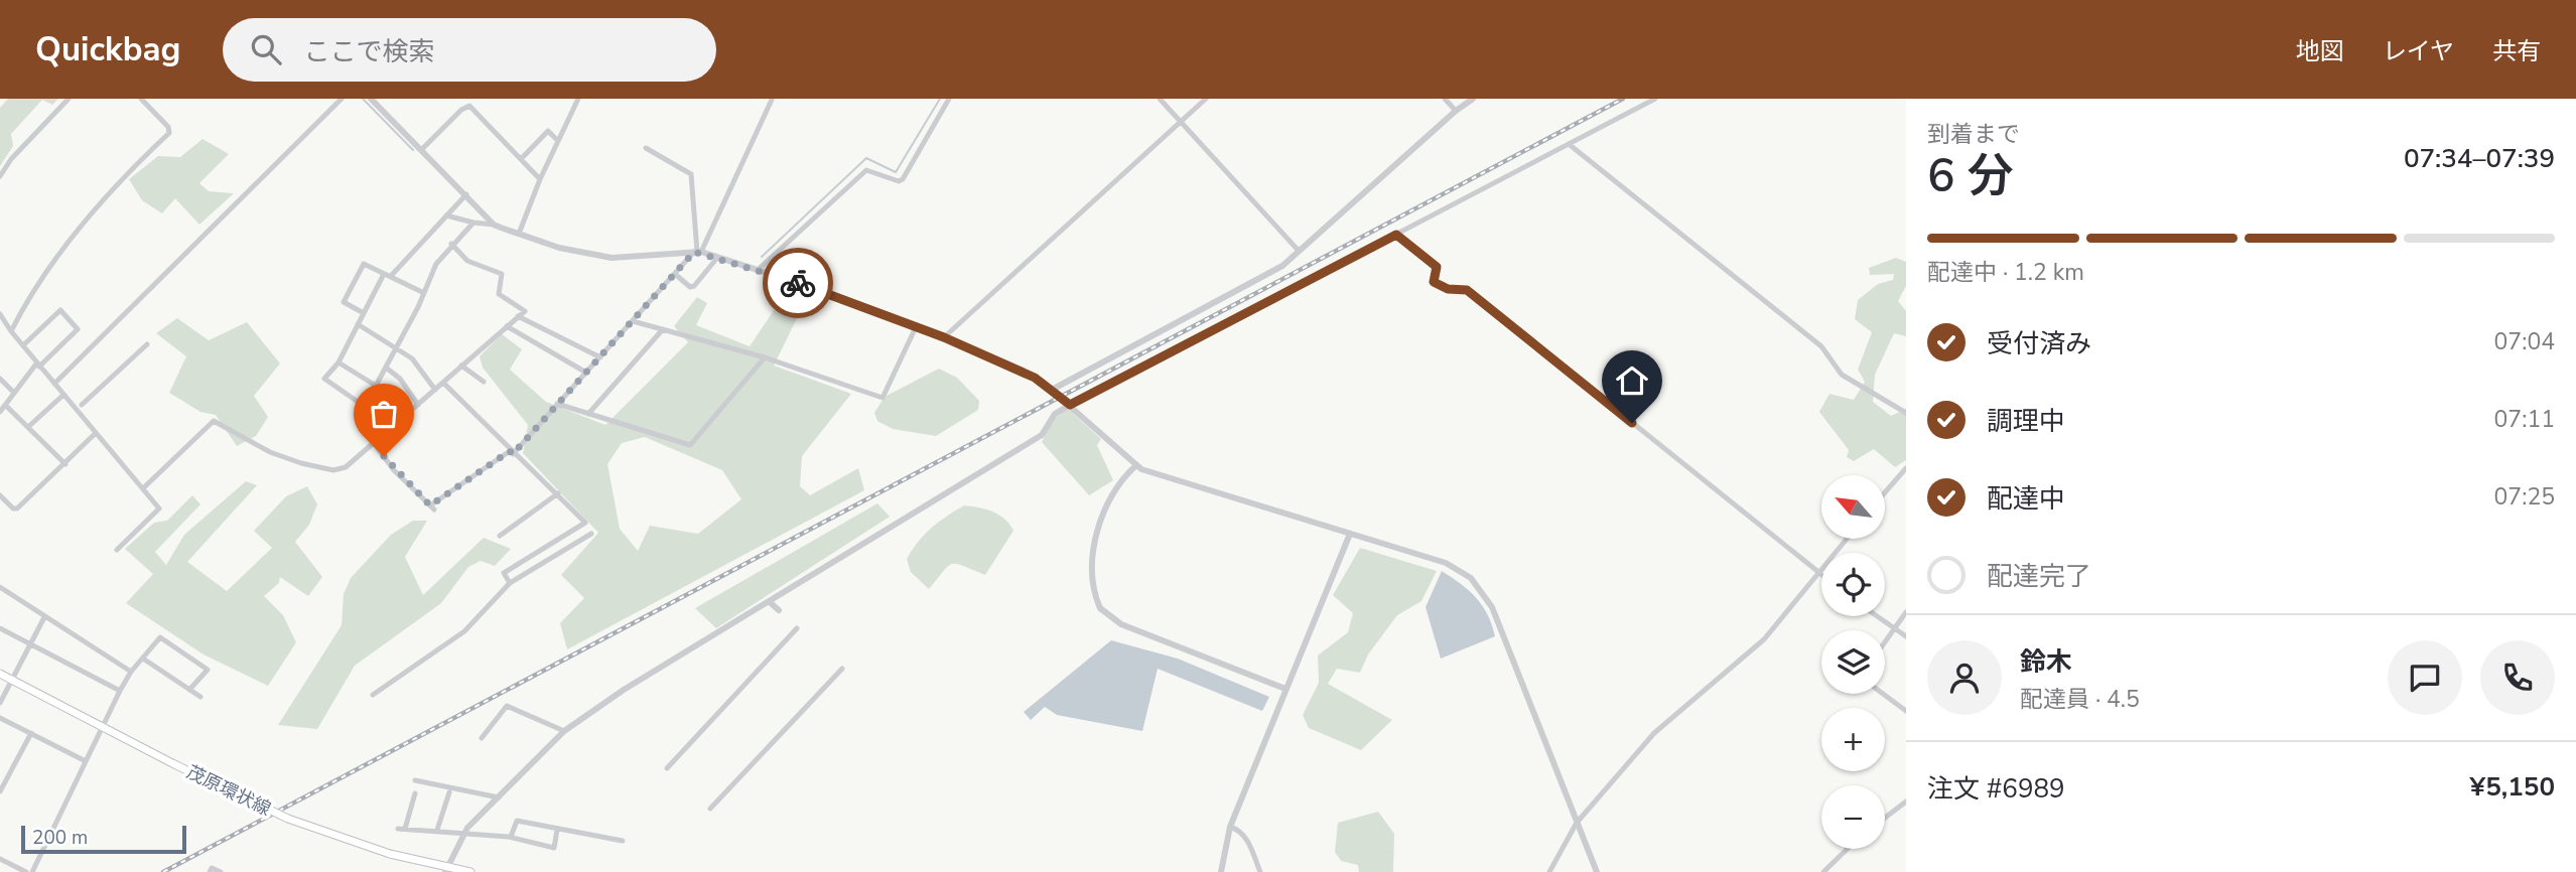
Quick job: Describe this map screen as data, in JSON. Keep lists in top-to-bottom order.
{
  "streets": {
    "main road": ["茂原環状線"]
  },
  "scale_bar": "200 m",
  "north": "top left",
  "page": {
    "header": "Quickbag",
    "search": "ここで検索",
    "nav": ["地図", "レイヤ", "共有"],
    "heading": ["6 分", "到着まで", "07:34–07:39"],
    "panel": [
      "鈴木",
      "配達員 · 4.5",
      "注文 #6989",
      "¥5,150"
    ],
    "bar": "配達中 · 1.2 km",
    "list": [
      ["受付済み", "07:04"],
      ["調理中", "07:11"],
      ["配達中", "07:25"],
      "配達完了"
    ],
    "map_buttons": ["+", "−"],
    "scale": "200 m"
  }
}
